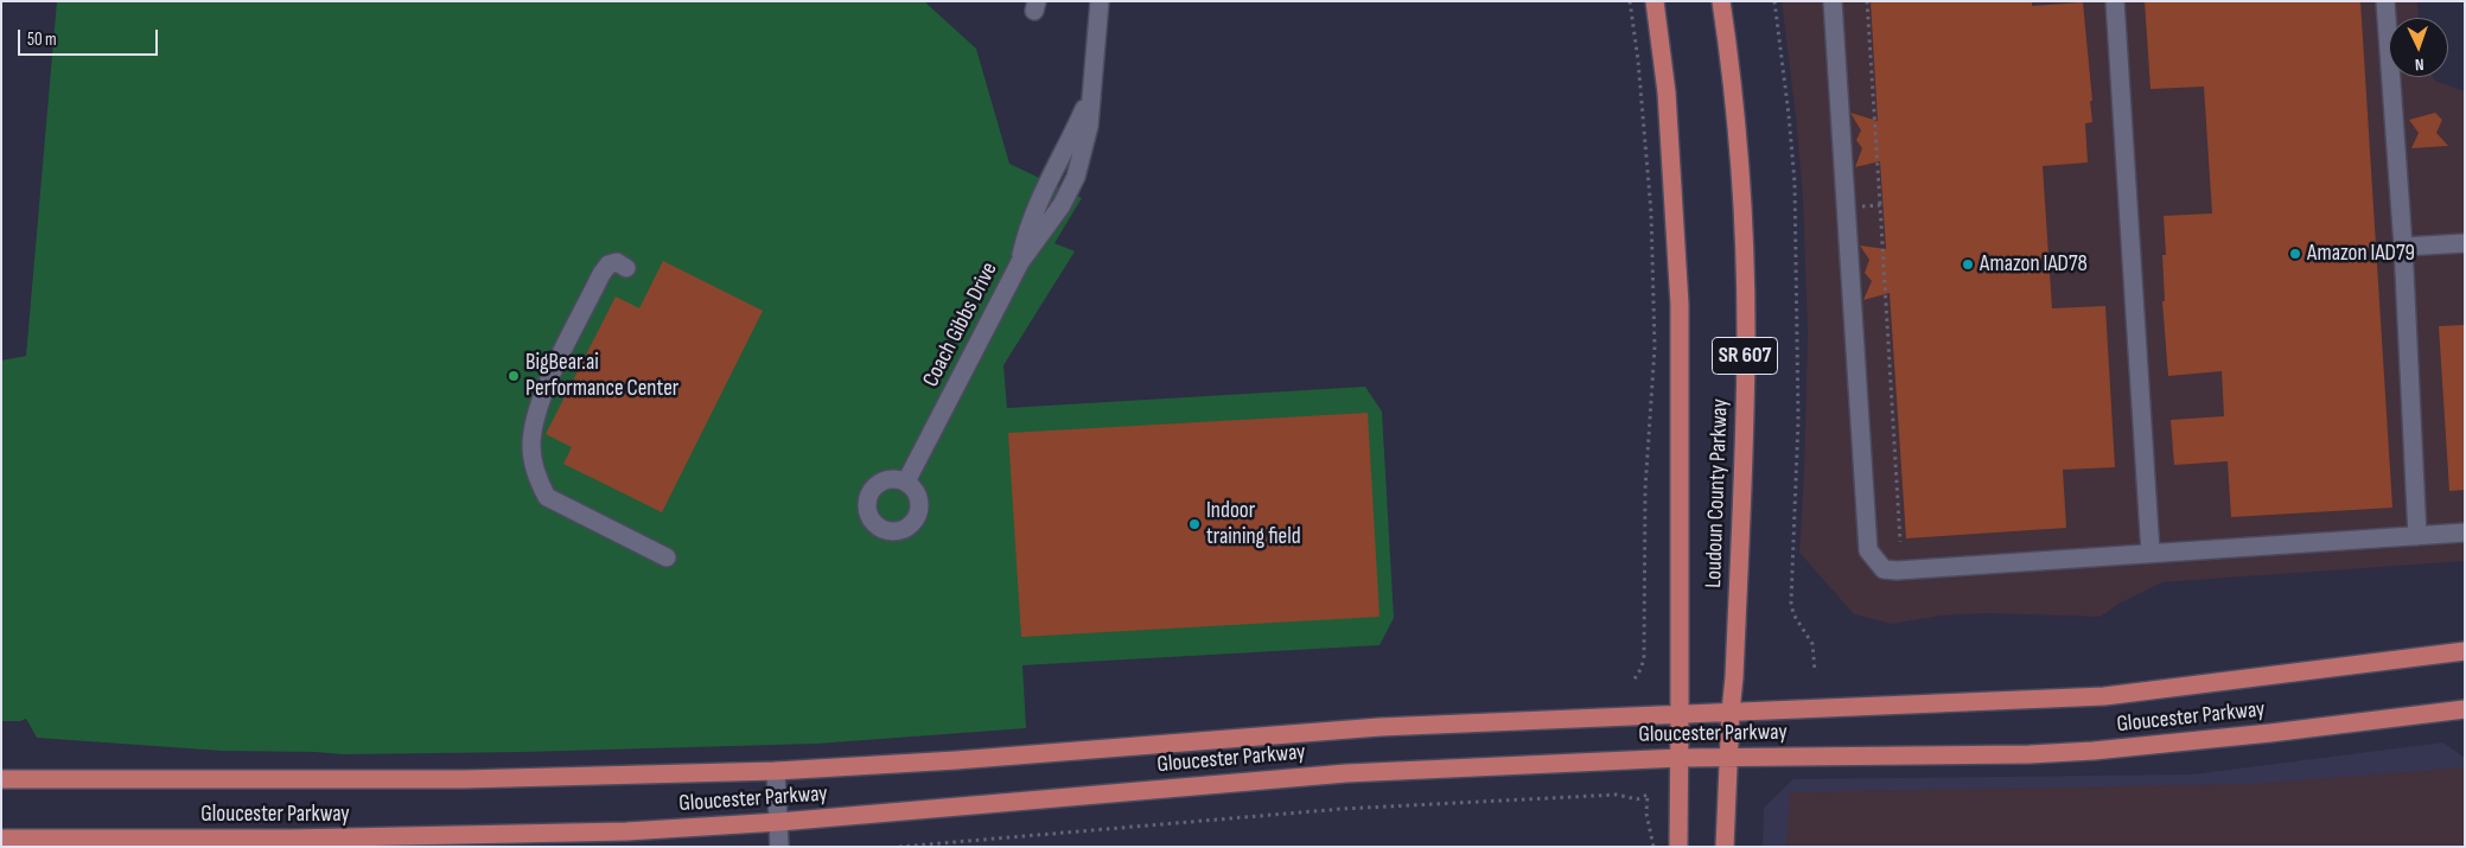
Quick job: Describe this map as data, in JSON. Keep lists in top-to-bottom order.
{
  "streets": {
    "main road": ["SR 607", "Loudoun County Parkway", "Gloucester Parkway"],
    "street": ["Coach Gibbs Drive"]
  },
  "crossings": [
    ["Loudoun County Parkway", "Gloucester Parkway"]
  ],
  "places": [
    "Amazon IAD79",
    "Amazon IAD78",
    "BigBear.ai Performance Center",
    "Indoor training field"
  ],
  "scale_bar": "50 m",
  "north": "bottom"
}
